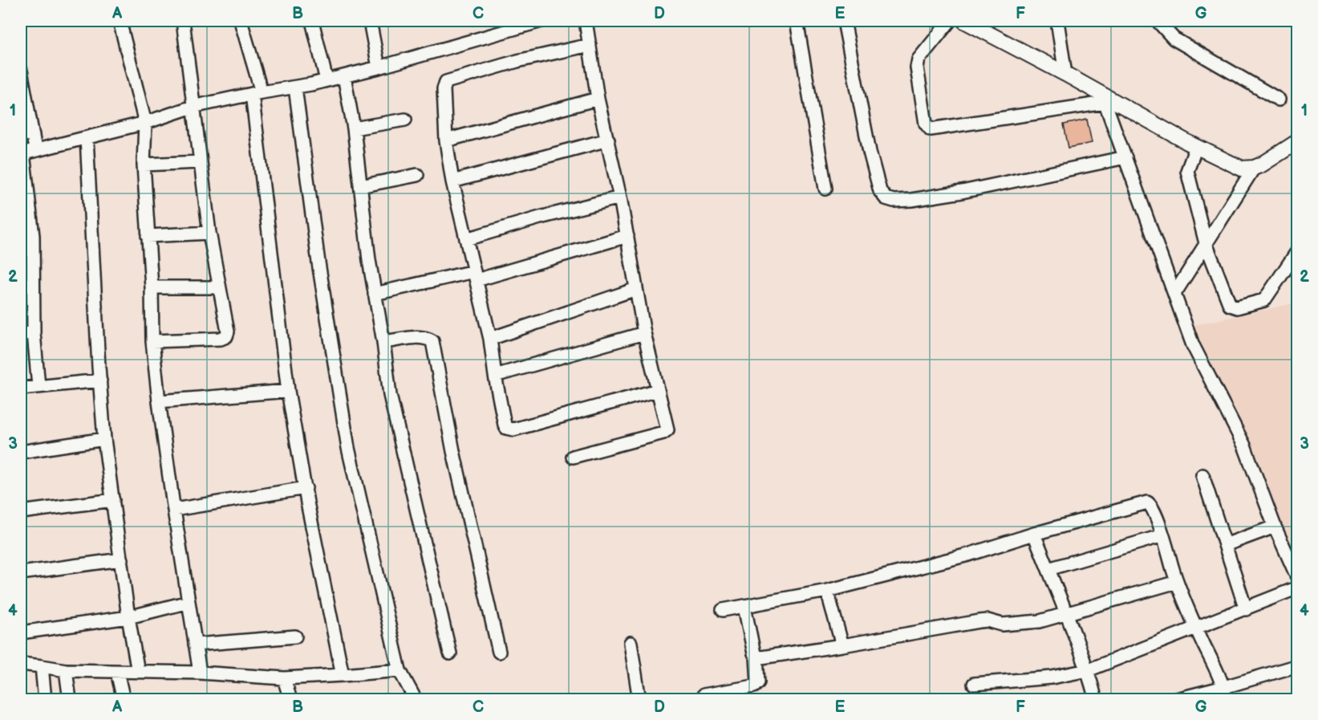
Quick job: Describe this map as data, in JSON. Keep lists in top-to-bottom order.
{
  "grid": {
    "columns": [
      "A",
      "B",
      "C",
      "D",
      "E",
      "F",
      "G"
    ],
    "rows": [
      "1",
      "2",
      "3",
      "4"
    ]
  }
}
